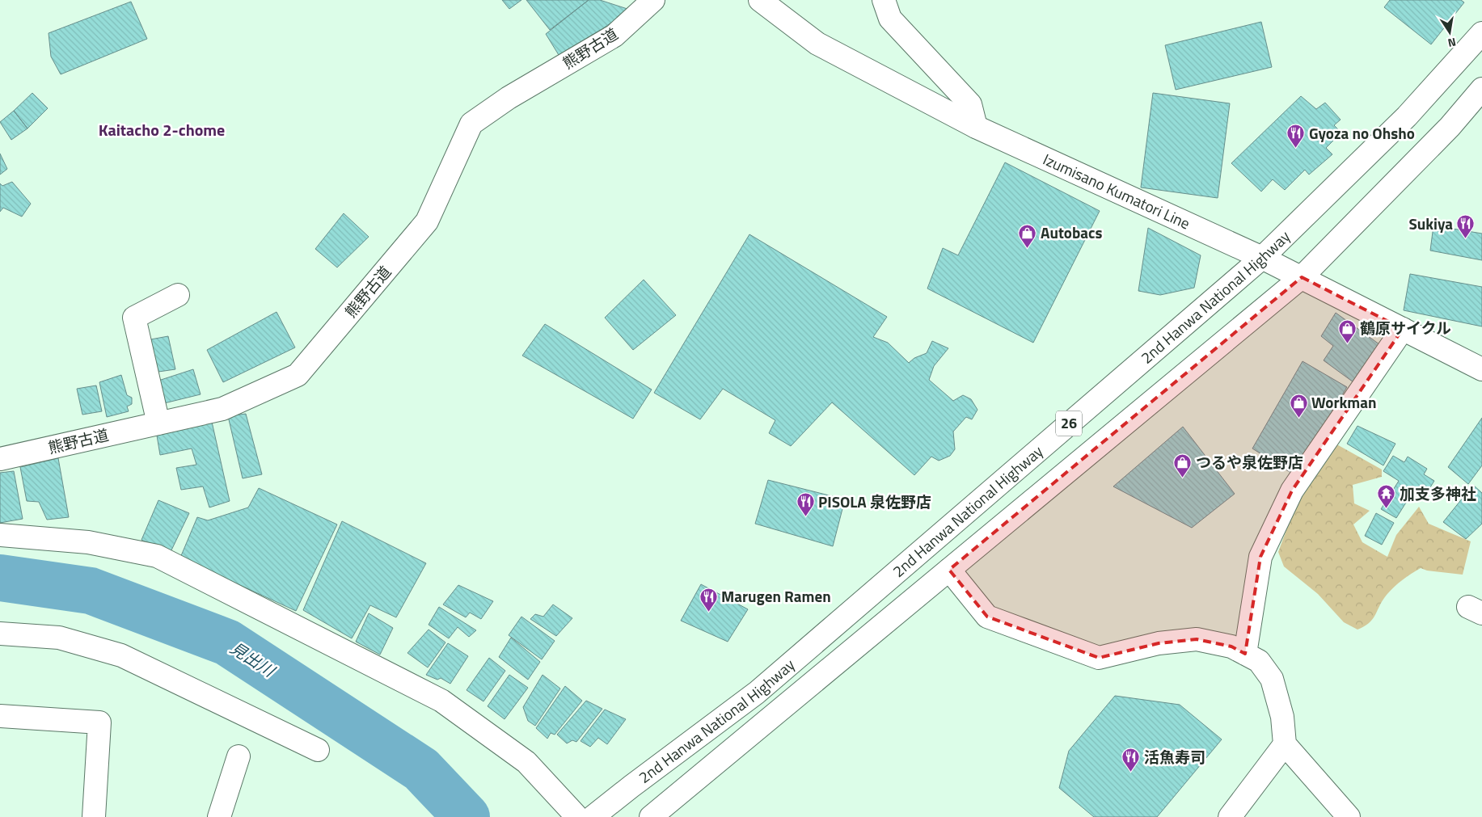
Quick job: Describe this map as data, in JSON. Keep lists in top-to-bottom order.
{
  "streets": {
    "main road": [
      "熊野古道",
      "Izumisano Kumatori Line",
      "2nd Hanwa National Highway",
      "26"
    ]
  },
  "crossings": [
    ["Izumisano Kumatori Line", "2nd Hanwa National Highway"]
  ],
  "districts": ["Kaitacho 2-chome"],
  "water": ["見出川"],
  "places": {
    "restaurant": [
      "Gyoza no Ohsho",
      "Sukiya",
      "PISOLA 泉佐野店",
      "Marugen Ramen",
      "活魚寿司"
    ],
    "shop": [
      "Autobacs",
      "鶴原サイクル",
      "Workman",
      "つるや泉佐野店"
    ],
    "temple": ["加支多神社"]
  },
  "north": "bottom"
}
